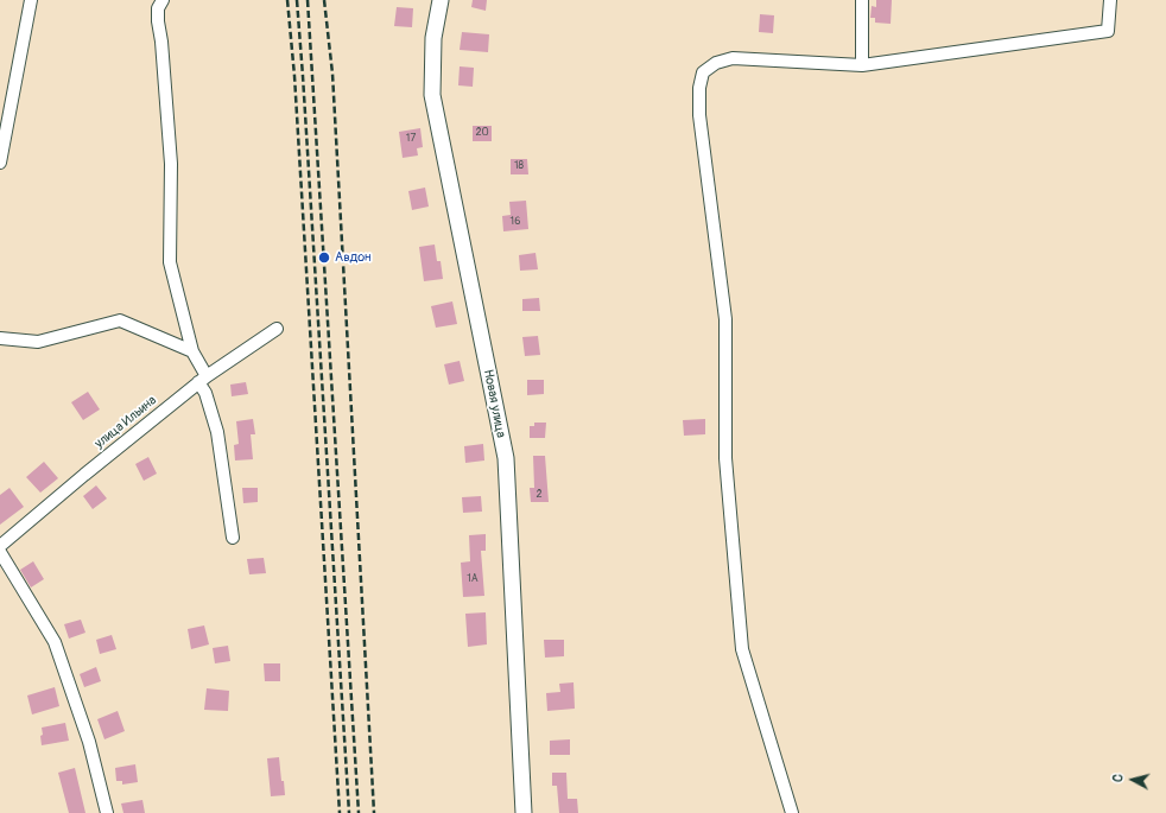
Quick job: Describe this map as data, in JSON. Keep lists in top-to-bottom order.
{
  "streets": {
    "street": ["Новая улица", "улица Ильина"]
  },
  "places": ["Авдон"],
  "house_numbers": [
    "20",
    "17",
    "18",
    "16",
    "2",
    "1А"
  ],
  "north": "left"
}
